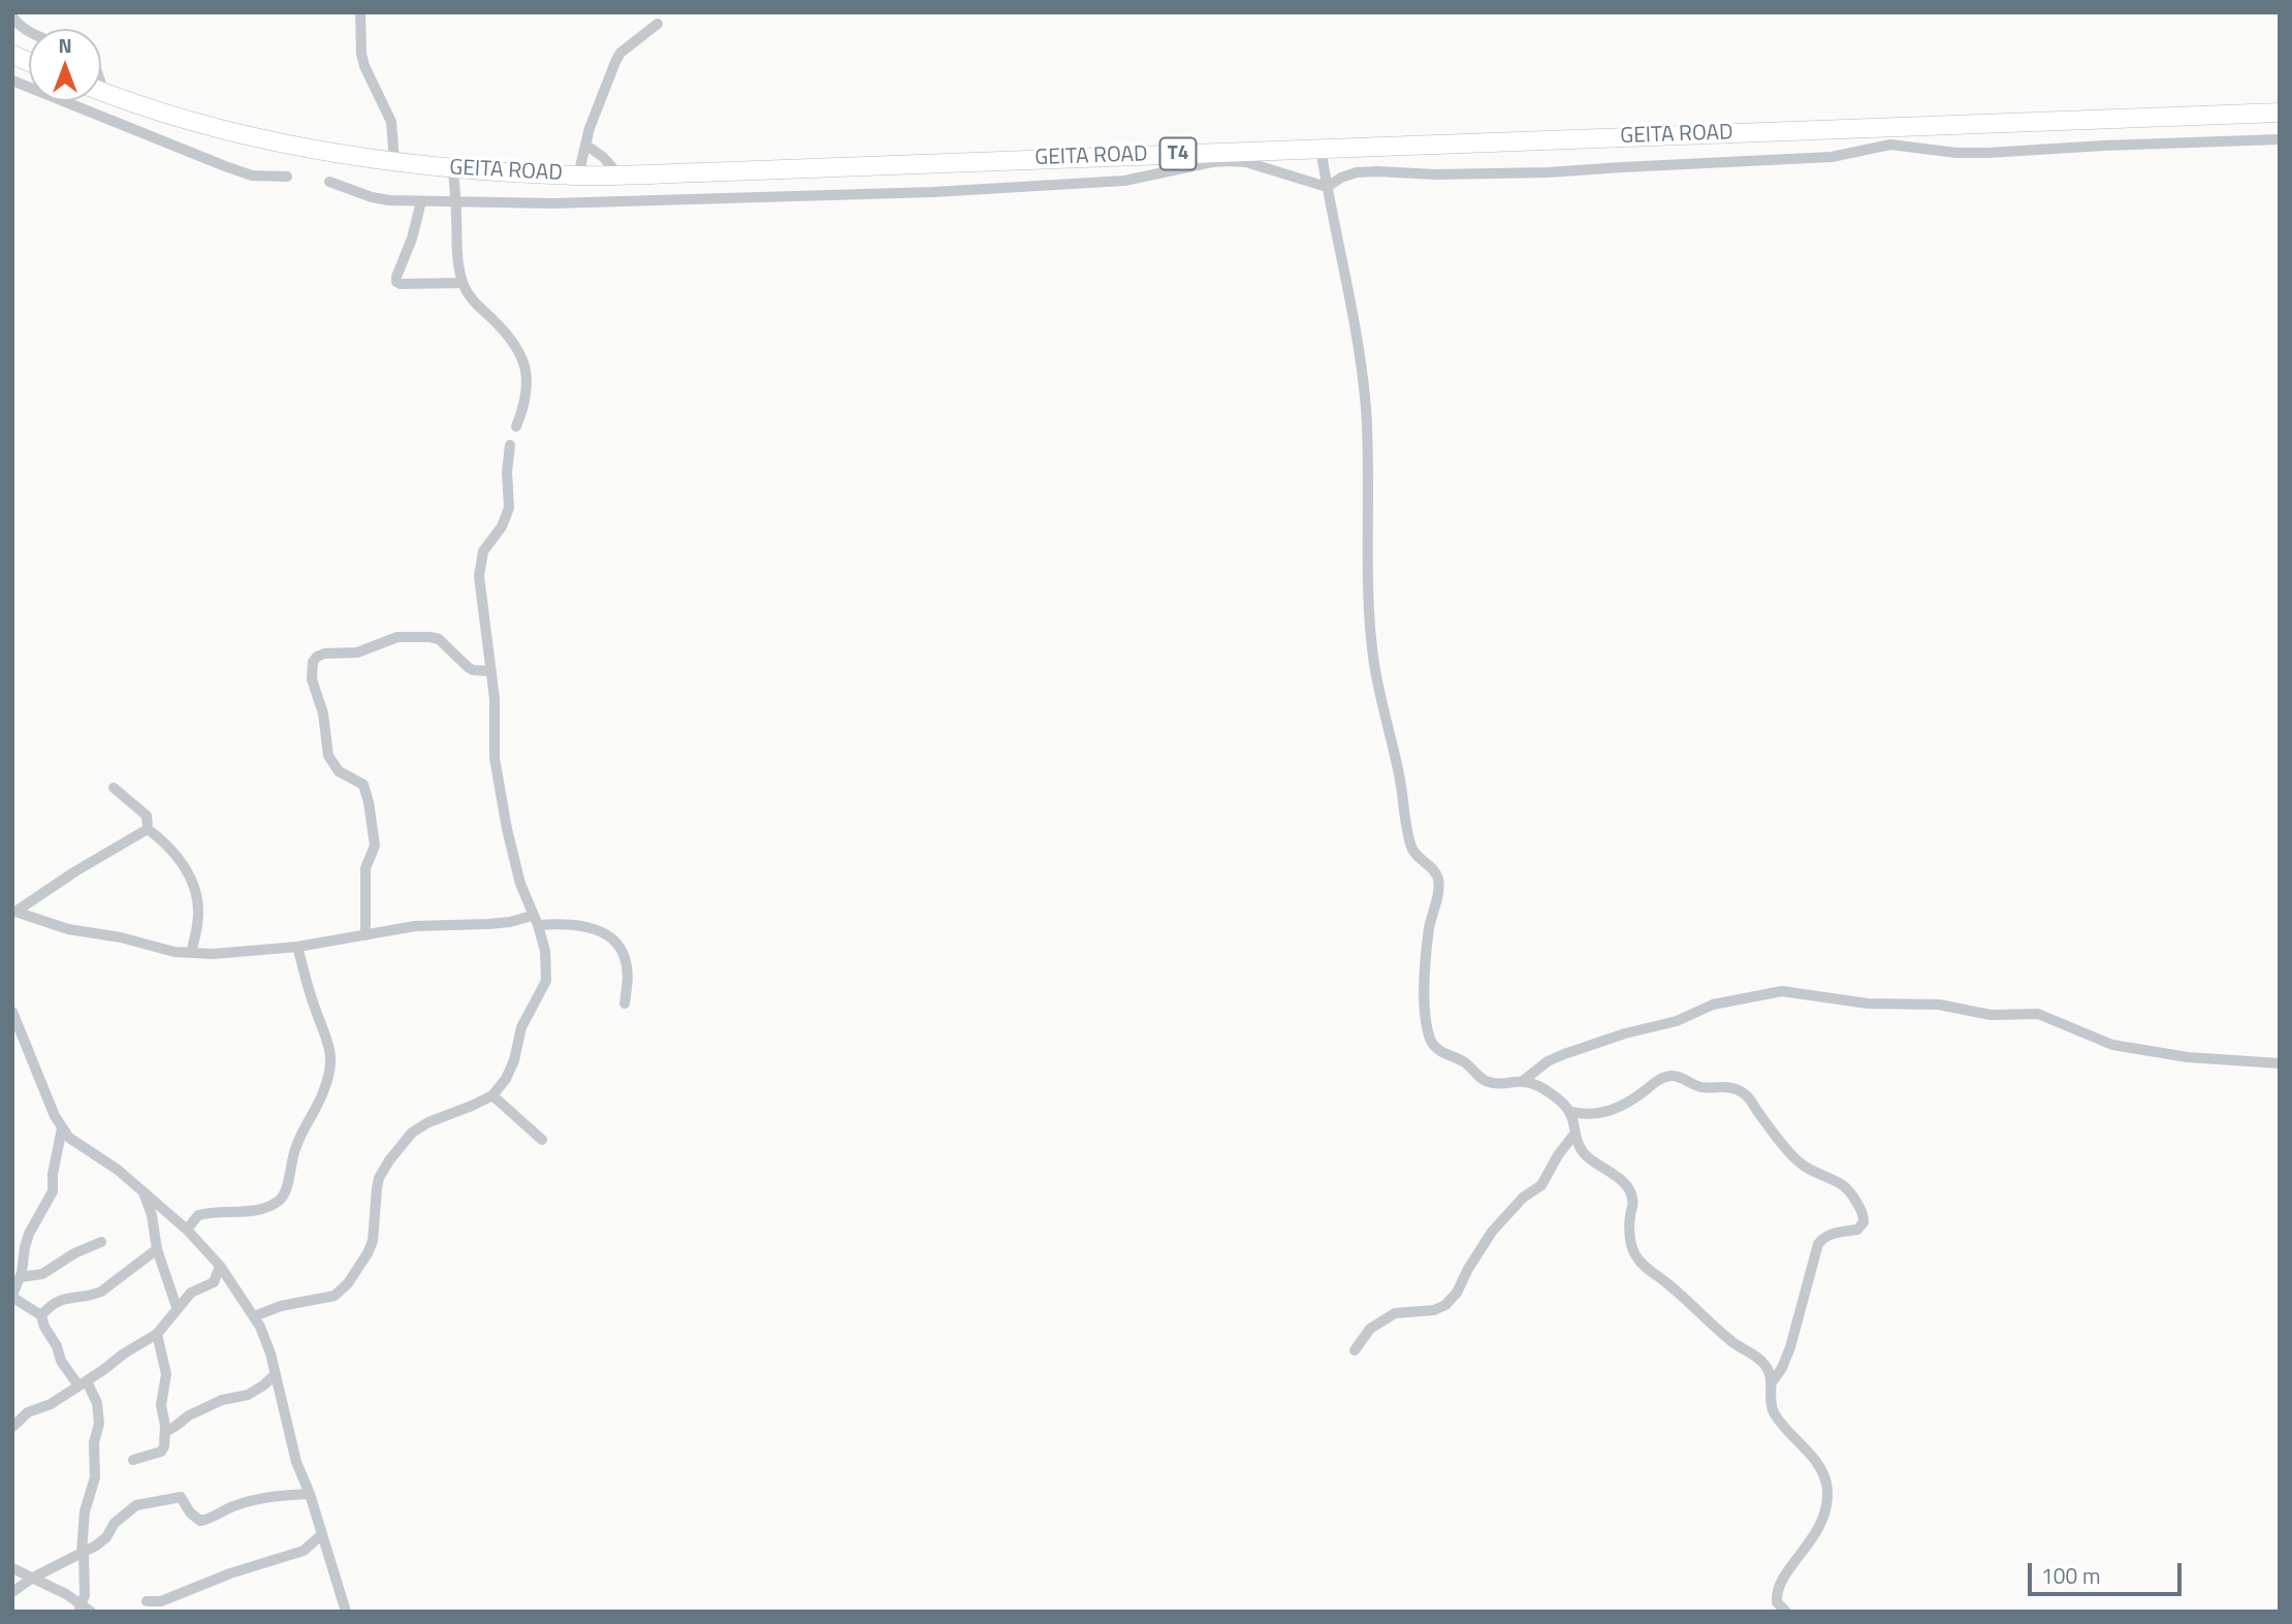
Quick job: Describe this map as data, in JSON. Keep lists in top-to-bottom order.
{
  "streets": {
    "highway": ["GEITA ROAD", "T4"]
  },
  "scale_bar": "100 m",
  "north": "top"
}
